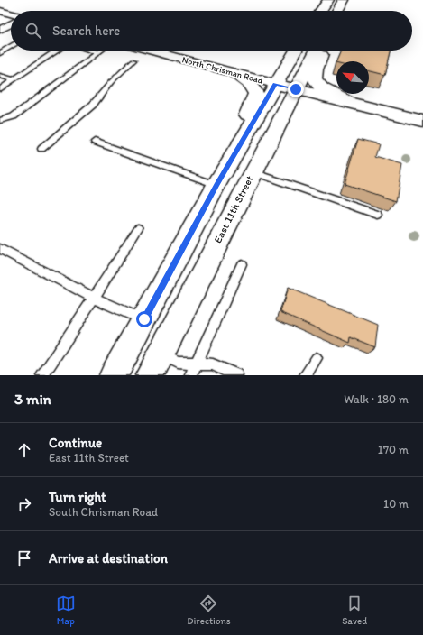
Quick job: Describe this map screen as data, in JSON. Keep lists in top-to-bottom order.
{
  "streets": {
    "main road": ["East 11th Street"],
    "street": ["North Chrisman Road"]
  },
  "north": "top left",
  "page": {
    "search": "Search here",
    "heading": ["3 min", "Walk · 180 m"],
    "list": [
      ["Continue", "East 11th Street", "170 m"],
      ["Turn right", "South Chrisman Road", "10 m"],
      "Arrive at destination"
    ],
    "nav": ["Map", "Directions", "Saved"]
  }
}
